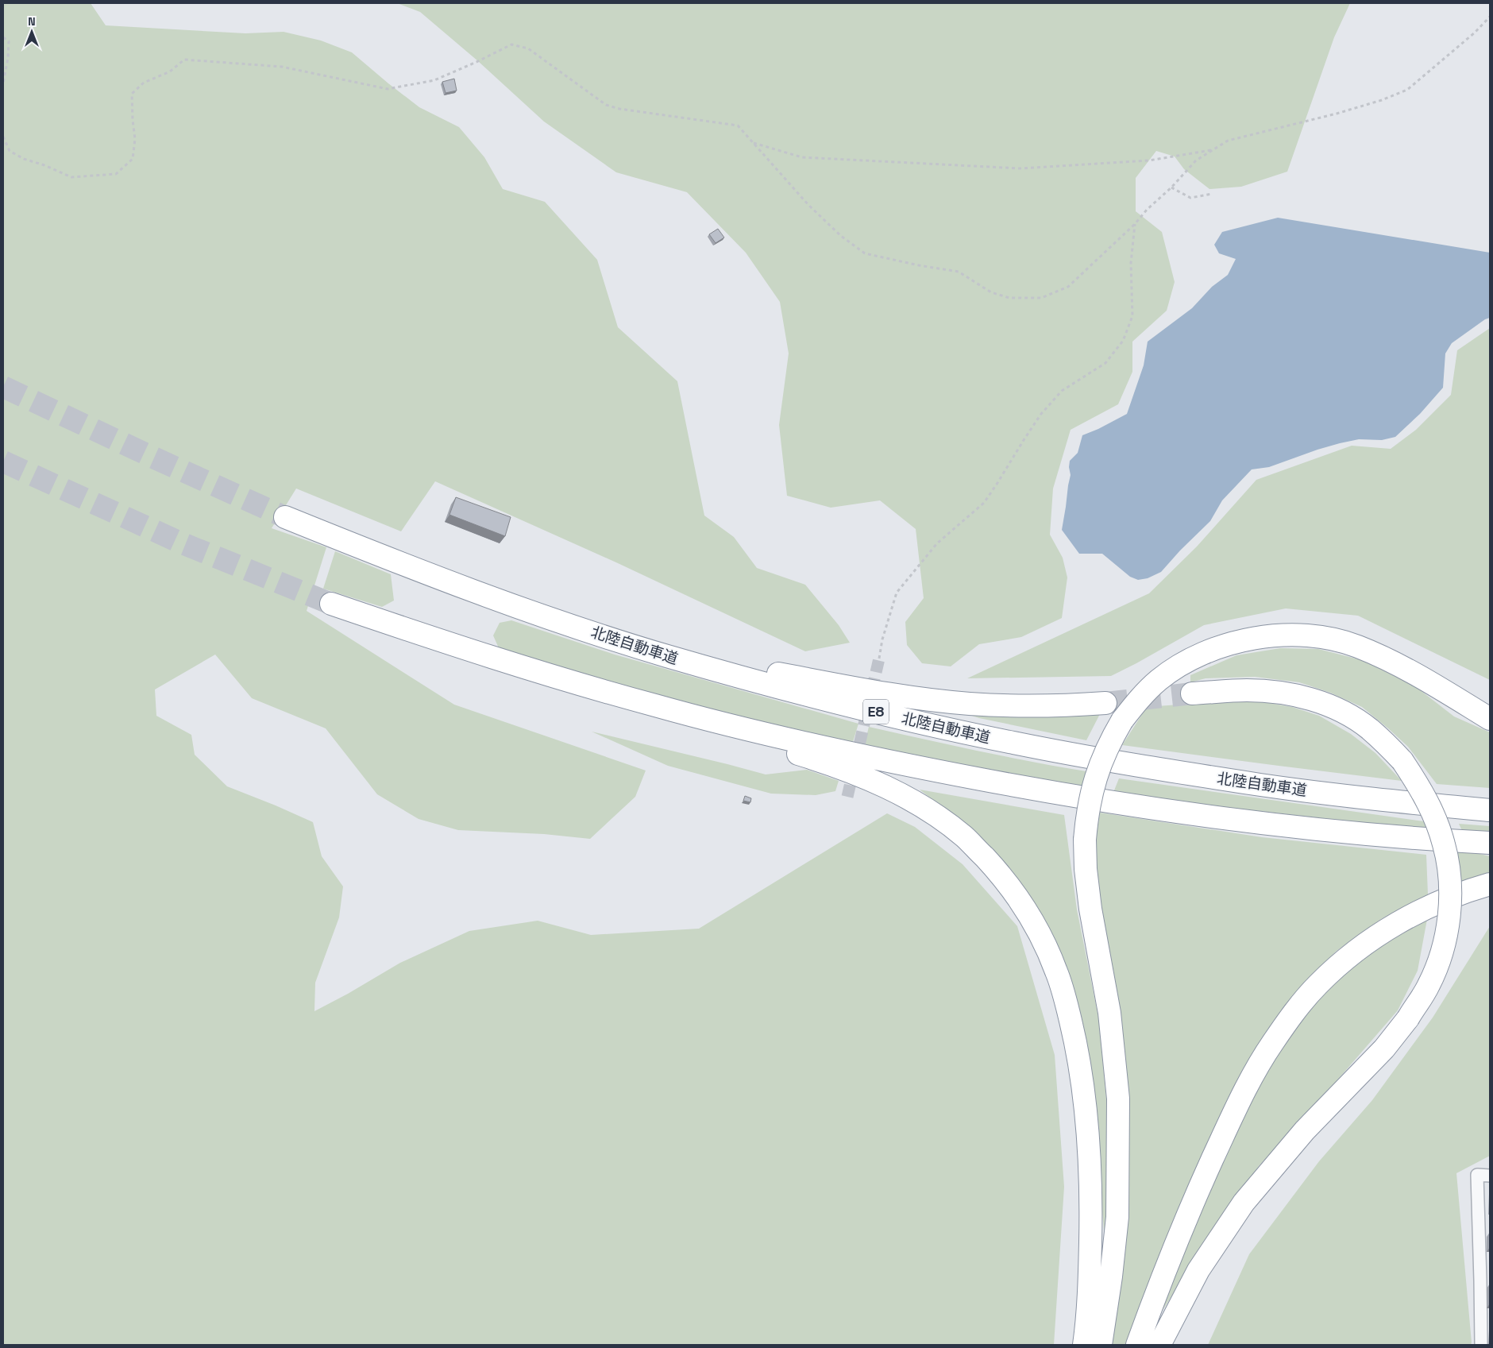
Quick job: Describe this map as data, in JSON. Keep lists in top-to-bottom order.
{
  "streets": {
    "highway": ["北陸自動車道", "E8"]
  },
  "north": "top"
}
